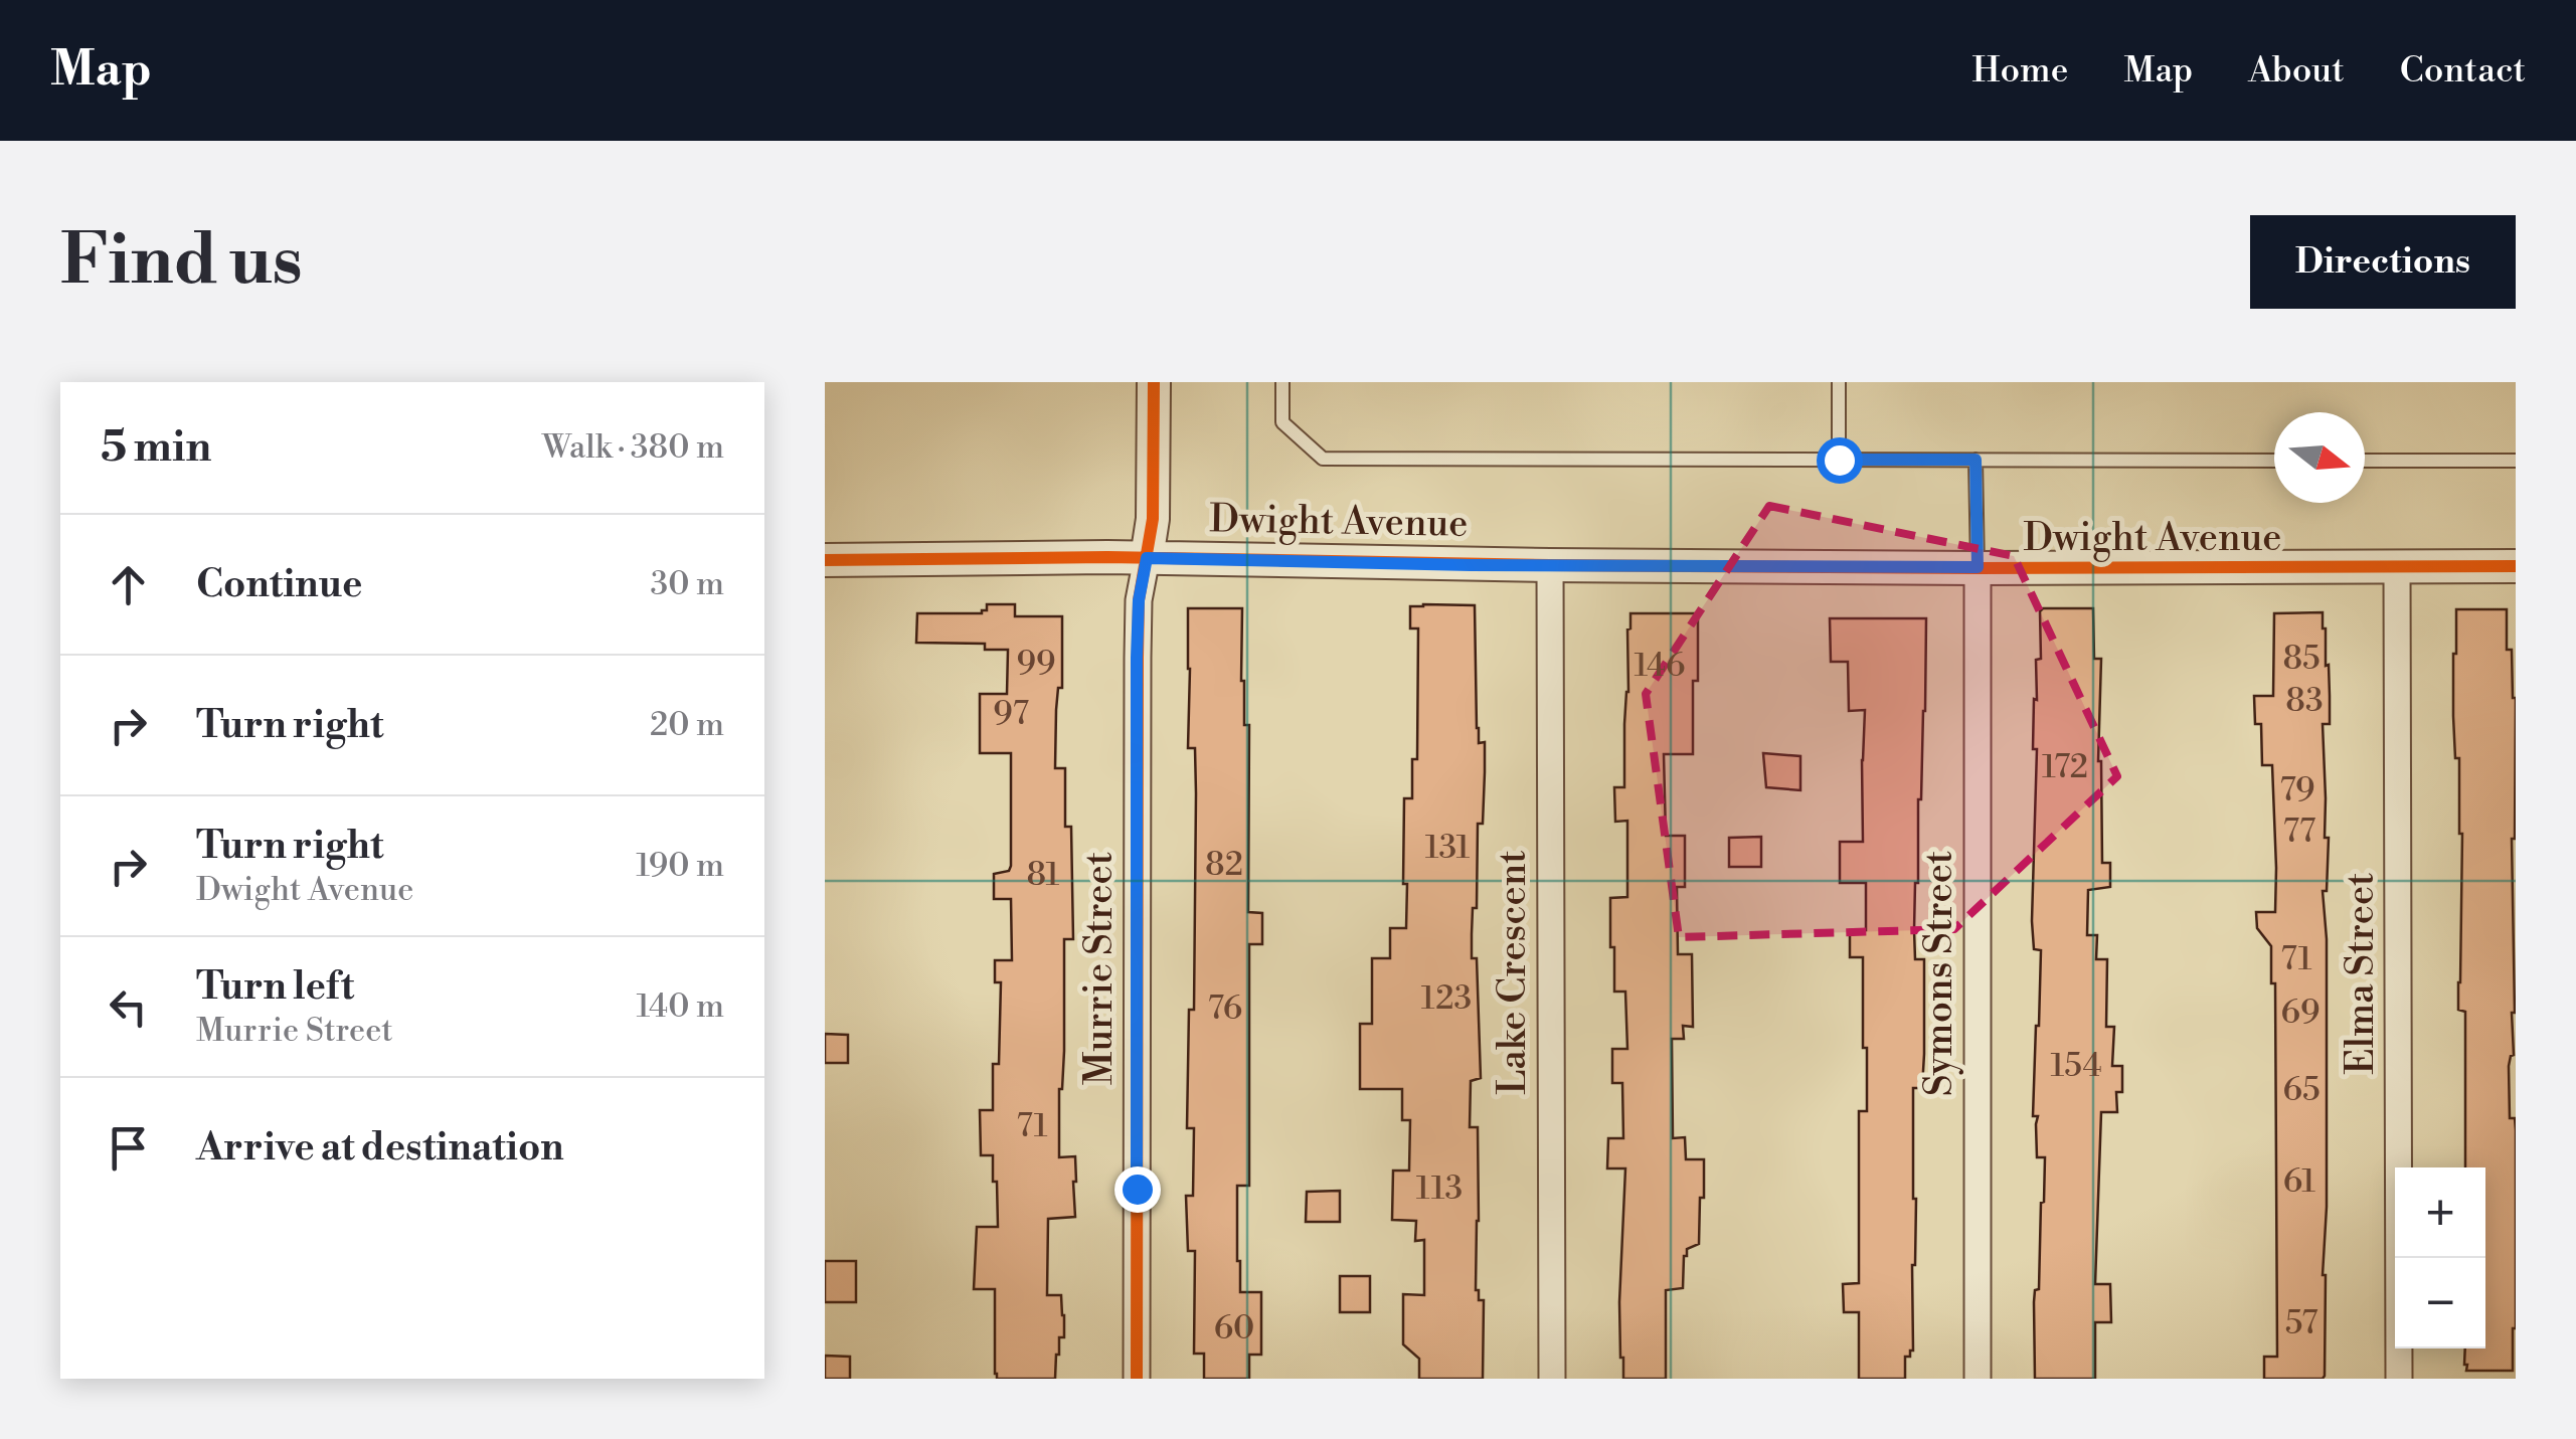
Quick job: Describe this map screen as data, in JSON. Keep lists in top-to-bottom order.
{
  "streets": {
    "street": [
      "Dwight Avenue",
      "Murrie Street",
      "Lake Crescent",
      "Symons Street",
      "Elma Street"
    ]
  },
  "crossings": [
    ["Dwight Avenue", "Murrie Street"],
    ["Dwight Avenue", "Lake Crescent"],
    ["Dwight Avenue", "Symons Street"],
    ["Dwight Avenue", "Elma Street"]
  ],
  "house_numbers": [
    "85",
    "99",
    "146",
    "83",
    "97",
    "172",
    "79",
    "77",
    "131",
    "82",
    "81",
    "71",
    "123",
    "76",
    "69",
    "154",
    "65",
    "71",
    "61",
    "113",
    "57",
    "60"
  ],
  "north": "right",
  "page": {
    "header": "Map",
    "nav": [
      "Home",
      "Map",
      "About",
      "Contact"
    ],
    "buttons": "Directions",
    "title": "Find us",
    "heading": ["5 min", "Walk · 380 m"],
    "list": [
      ["Continue", "30 m"],
      ["Turn right", "20 m"],
      ["Turn right", "Dwight Avenue", "190 m"],
      ["Turn left", "Murrie Street", "140 m"],
      "Arrive at destination"
    ],
    "map_buttons": ["+", "−"]
  }
}
